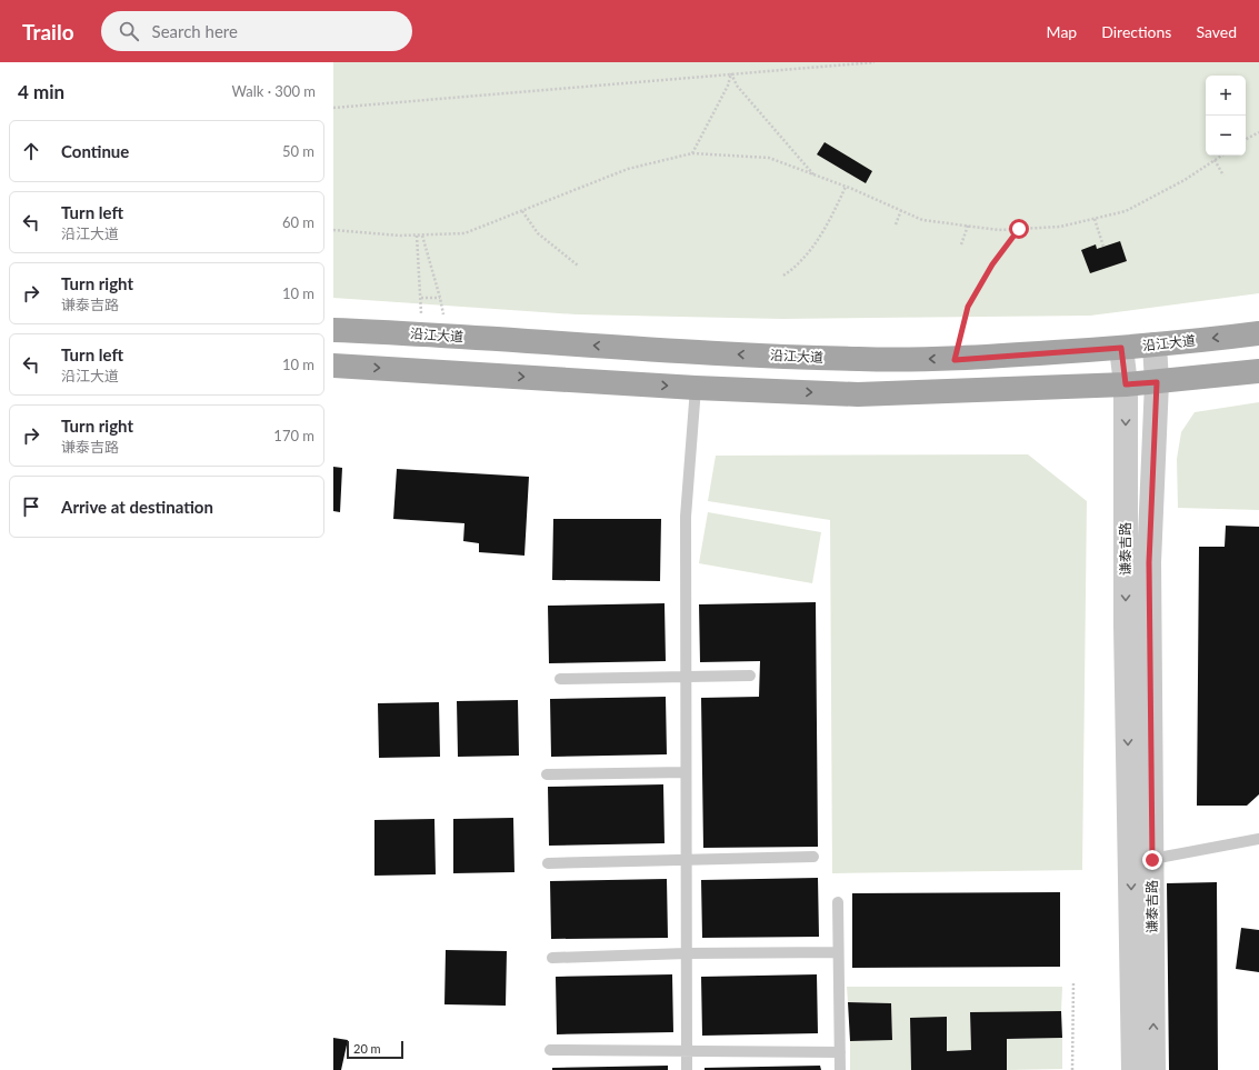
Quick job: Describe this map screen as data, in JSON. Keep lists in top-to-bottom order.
{
  "streets": {
    "main road": ["沿江大道"],
    "street": ["谦泰吉路"]
  },
  "crossings": [
    ["沿江大道", "谦泰吉路"]
  ],
  "scale_bar": "20 m",
  "page": {
    "header": "Trailo",
    "search": "Search here",
    "nav": ["Map", "Directions", "Saved"],
    "heading": ["4 min", "Walk · 300 m"],
    "map_buttons": ["+", "−"],
    "list": [
      ["Continue", "50 m"],
      ["Turn left", "沿江大道", "60 m"],
      ["Turn right", "谦泰吉路", "10 m"],
      ["Turn left", "沿江大道", "10 m"],
      ["Turn right", "谦泰吉路", "170 m"],
      "Arrive at destination"
    ],
    "scale": "20 m"
  }
}
